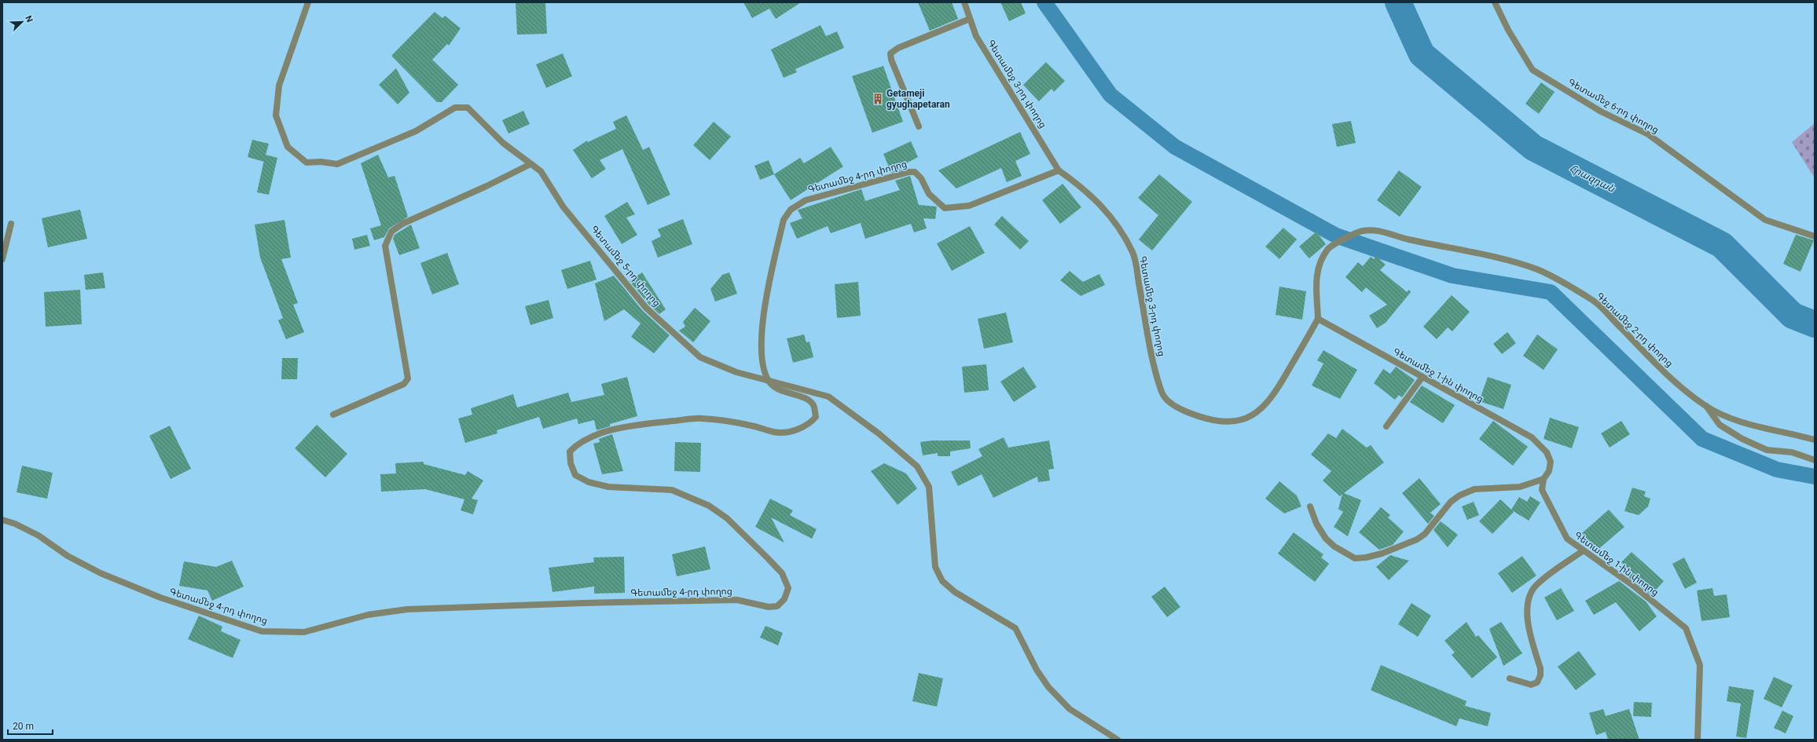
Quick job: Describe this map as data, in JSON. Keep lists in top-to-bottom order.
{
  "streets": {
    "street": [
      "Գետամեջ 3-րդ փողոց",
      "Գետամեջ 6-րդ փողոց",
      "Գետամեջ 4-րդ փողոց",
      "Գետամեջ 5-րդ փողոց",
      "Գետամեջ 2-րդ փողոց",
      "Գետամեջ 1-ին փողոց"
    ]
  },
  "crossings": [
    ["Գետամեջ 3-րդ փողոց", "Գետամեջ 4-րդ փողոց"],
    ["Գետամեջ 3-րդ փողոց", "Գետամեջ 2-րդ փողոց"],
    ["Գետամեջ 3-րդ փողոց", "Գետամեջ 1-ին փողոց"],
    ["Գետամեջ 4-րդ փողոց", "Գետամեջ 5-րդ փողոց"],
    ["Գետամեջ 2-րդ փողոց", "Գետամեջ 1-ին փողոց"]
  ],
  "water": ["Հրազդան"],
  "places": {
    "building": ["Getameji gyughapetaran"]
  },
  "scale_bar": "20 m",
  "north": "top right"
}
